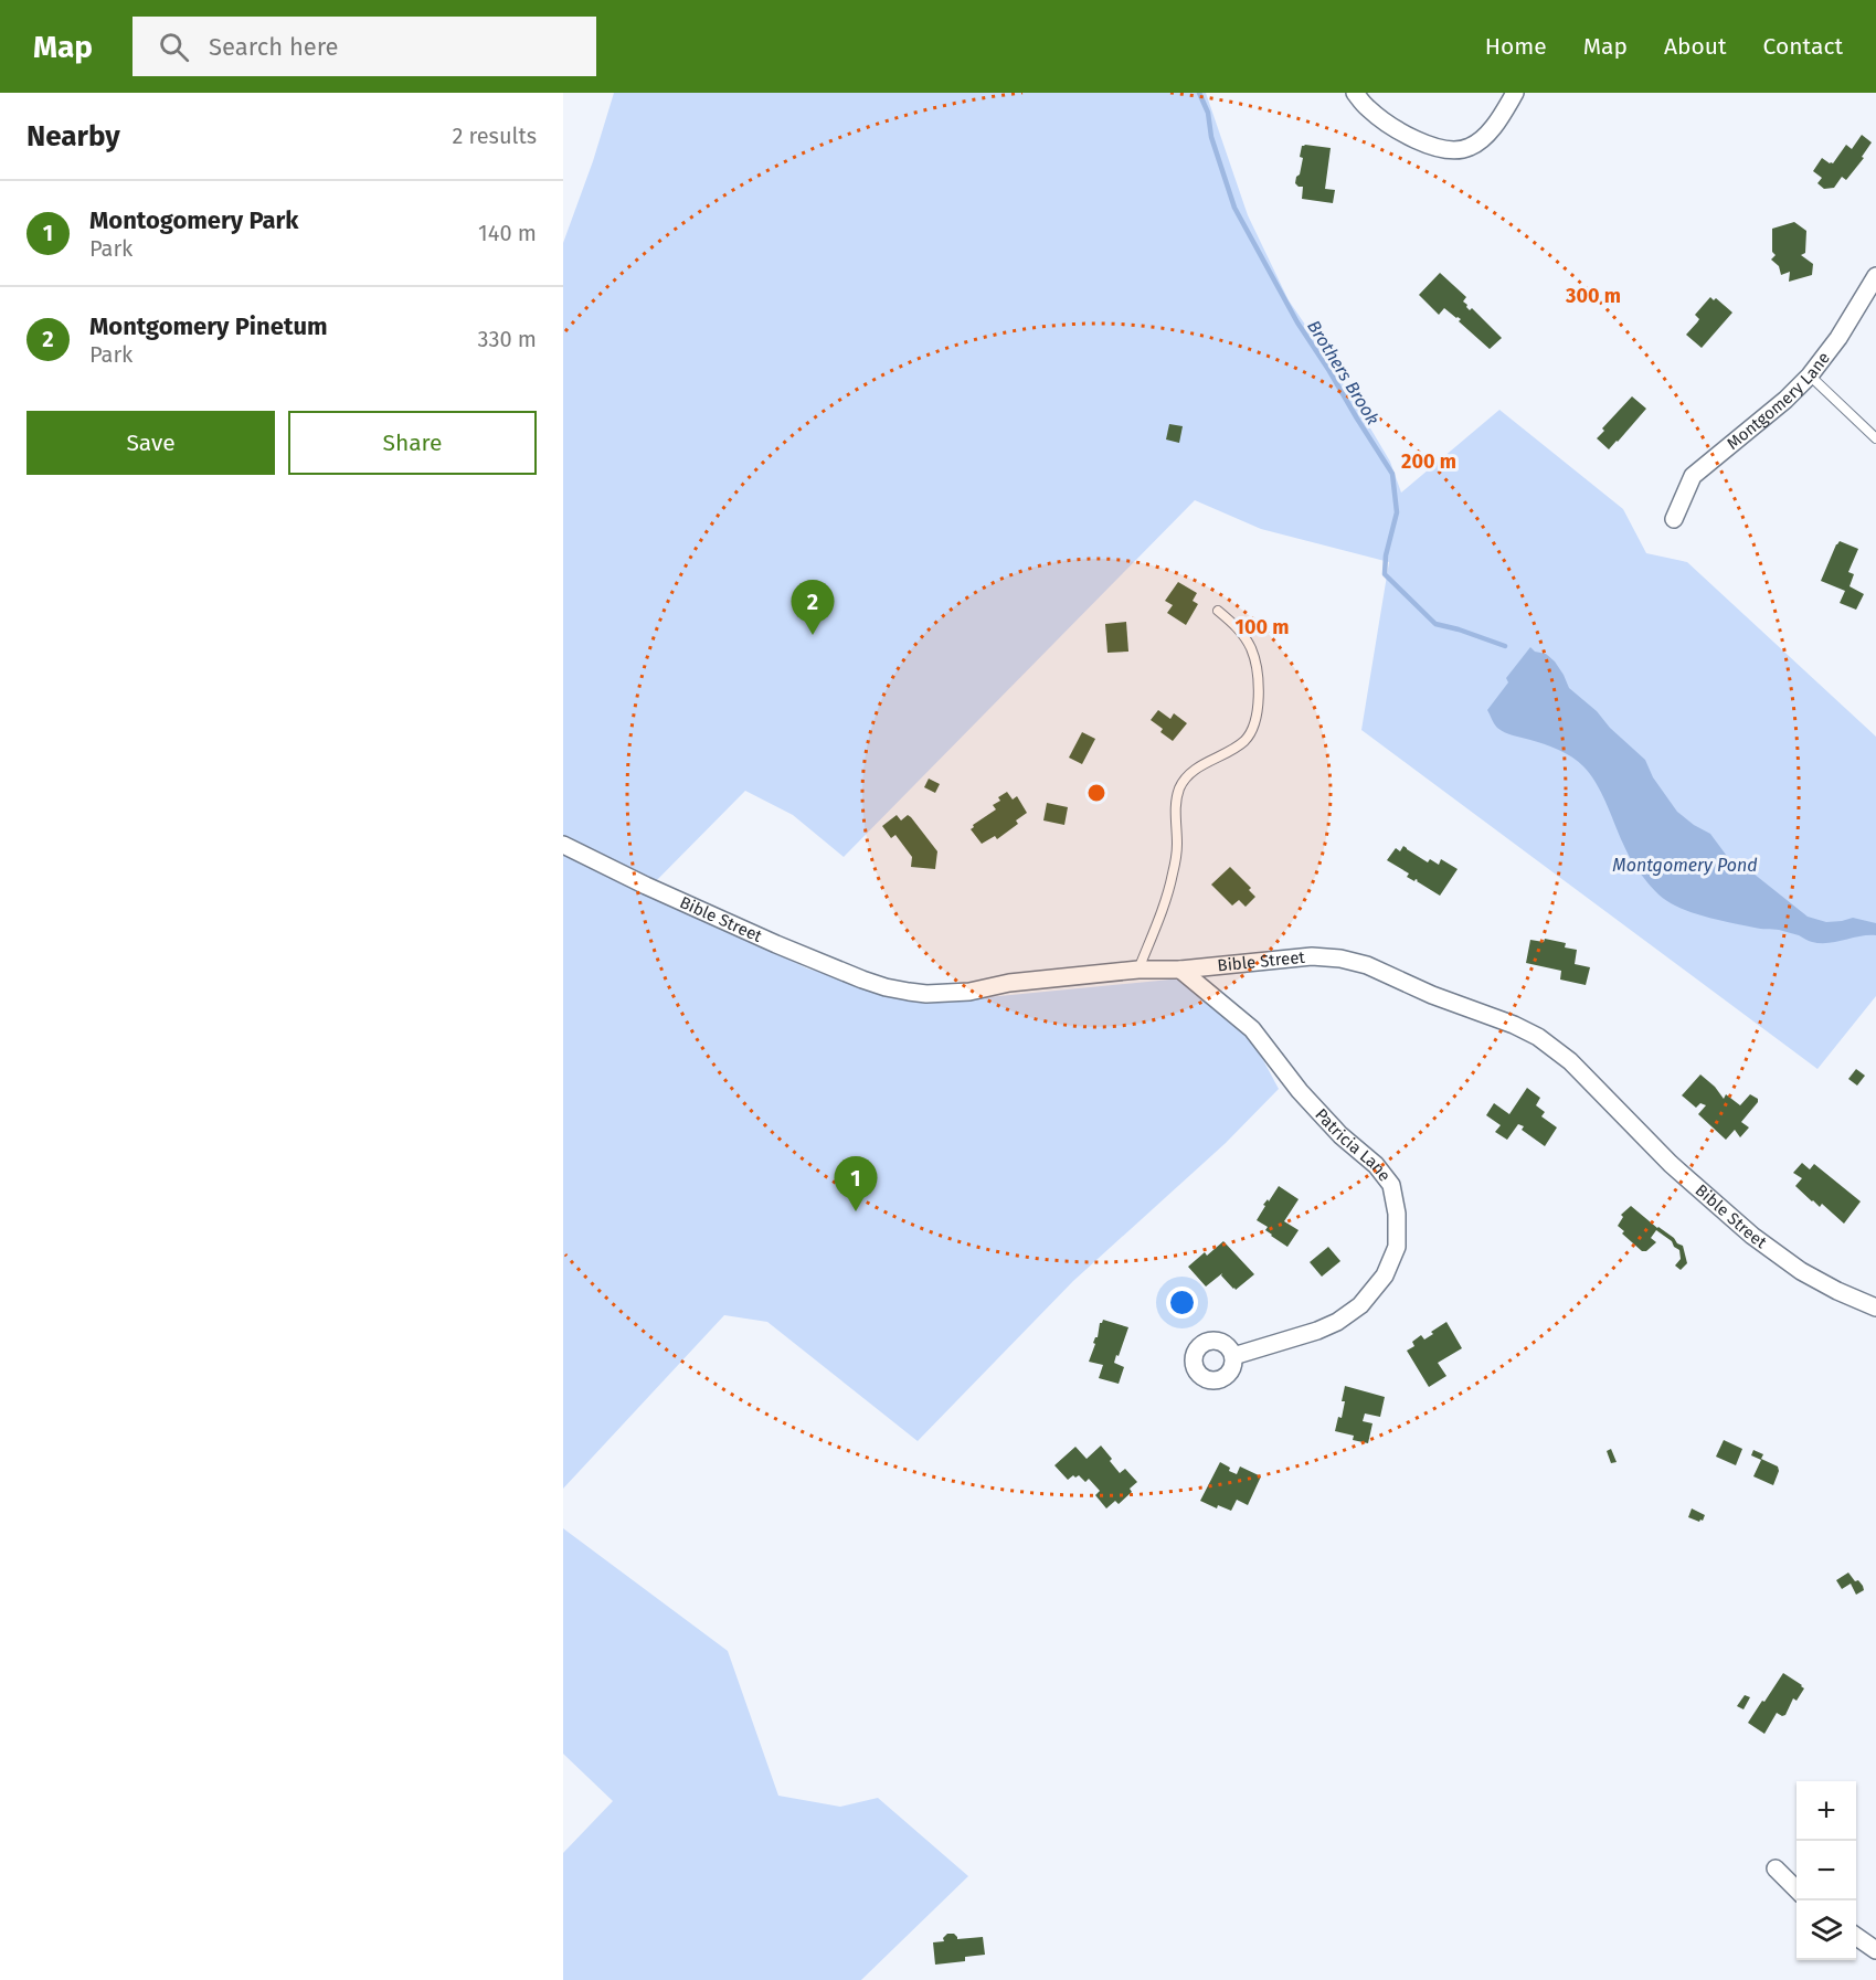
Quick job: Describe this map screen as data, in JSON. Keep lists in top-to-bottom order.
{
  "streets": {
    "street": ["Montgomery Lane", "Bible Street", "Patricia Lane"]
  },
  "crossings": [
    ["Bible Street", "Patricia Lane"]
  ],
  "water": ["Brothers Brook", "Montgomery Pond"],
  "page": {
    "header": "Map",
    "search": "Search here",
    "nav": [
      "Home",
      "Map",
      "About",
      "Contact"
    ],
    "heading": ["Nearby", "2 results"],
    "list": [
      {
        "mark": "1",
        "name": "Montogomery Park",
        "note": "Park",
        "value": "140 m"
      },
      {
        "mark": "2",
        "name": "Montgomery Pinetum",
        "note": "Park",
        "value": "330 m"
      }
    ],
    "buttons": ["Save", "Share"],
    "pins": ["2", "1"],
    "map_buttons": ["+", "−"]
  },
  "rings": ["300 m", "200 m", "100 m"]
}
